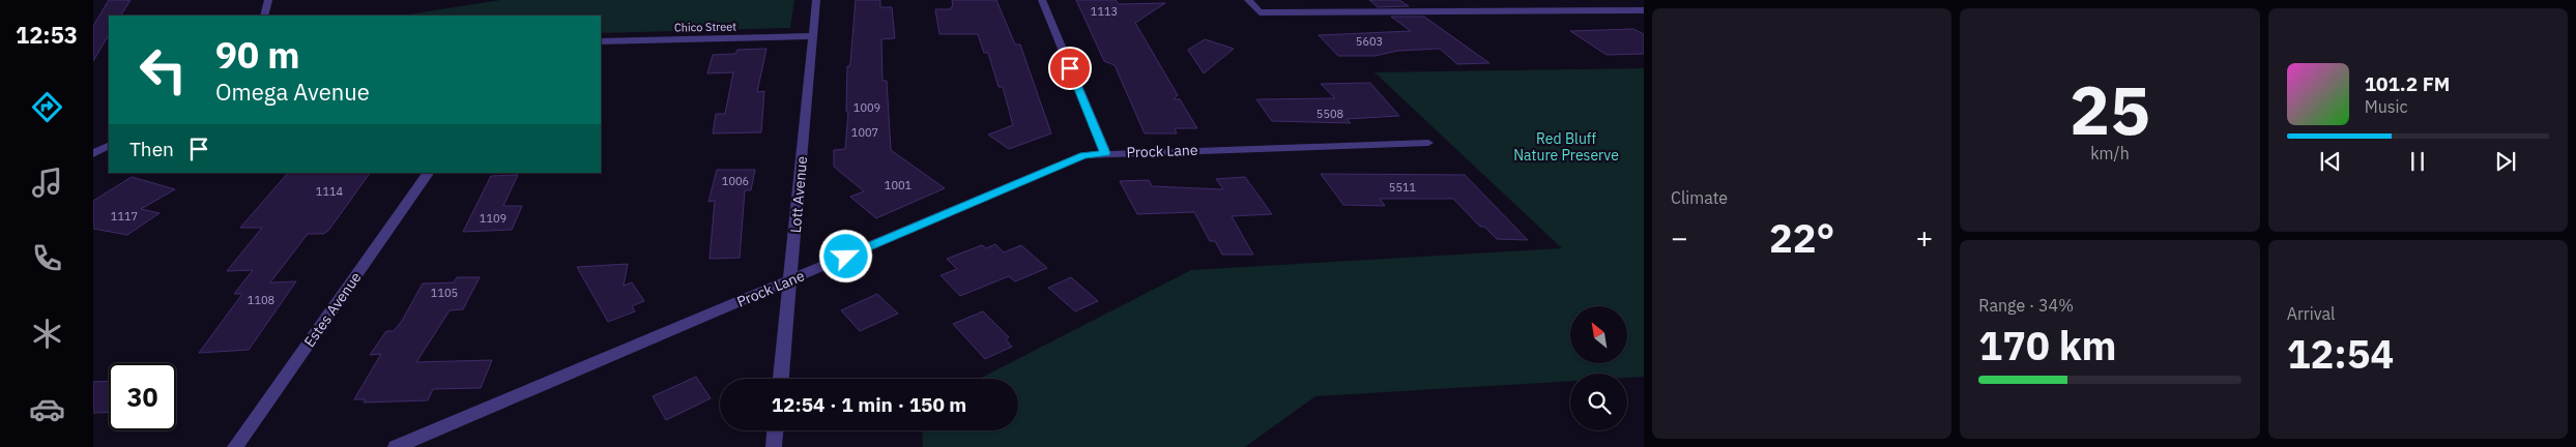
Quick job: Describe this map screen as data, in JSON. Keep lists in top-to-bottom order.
{
  "streets": {
    "street": [
      "Chico Street",
      "Prock Lane",
      "Lott Avenue",
      "Estes Avenue"
    ]
  },
  "crossings": [
    ["Chico Street", "Lott Avenue"],
    ["Prock Lane", "Lott Avenue"]
  ],
  "parks": ["Red Bluff Nature Preserve"],
  "house_numbers": [
    "1113",
    "5603",
    "1009",
    "5508",
    "1007",
    "1006",
    "1001",
    "5511",
    "1114",
    "1117",
    "1109",
    "1105",
    "1108"
  ],
  "north": "top left",
  "page": {
    "tabs": "12:53",
    "tile": [
      "Climate",
      ["25", "km/h"],
      ["Range · 34%", "170 km"],
      ["Arrival", "12:54"]
    ],
    "turn": ["90 m", "Omega Avenue"],
    "song": ["101.2 FM", "Music"],
    "then": "Then",
    "heat": ["−", "22°", "+"],
    "limit": "30",
    "trip": "12:54 · 1 min · 150 m"
  }
}
